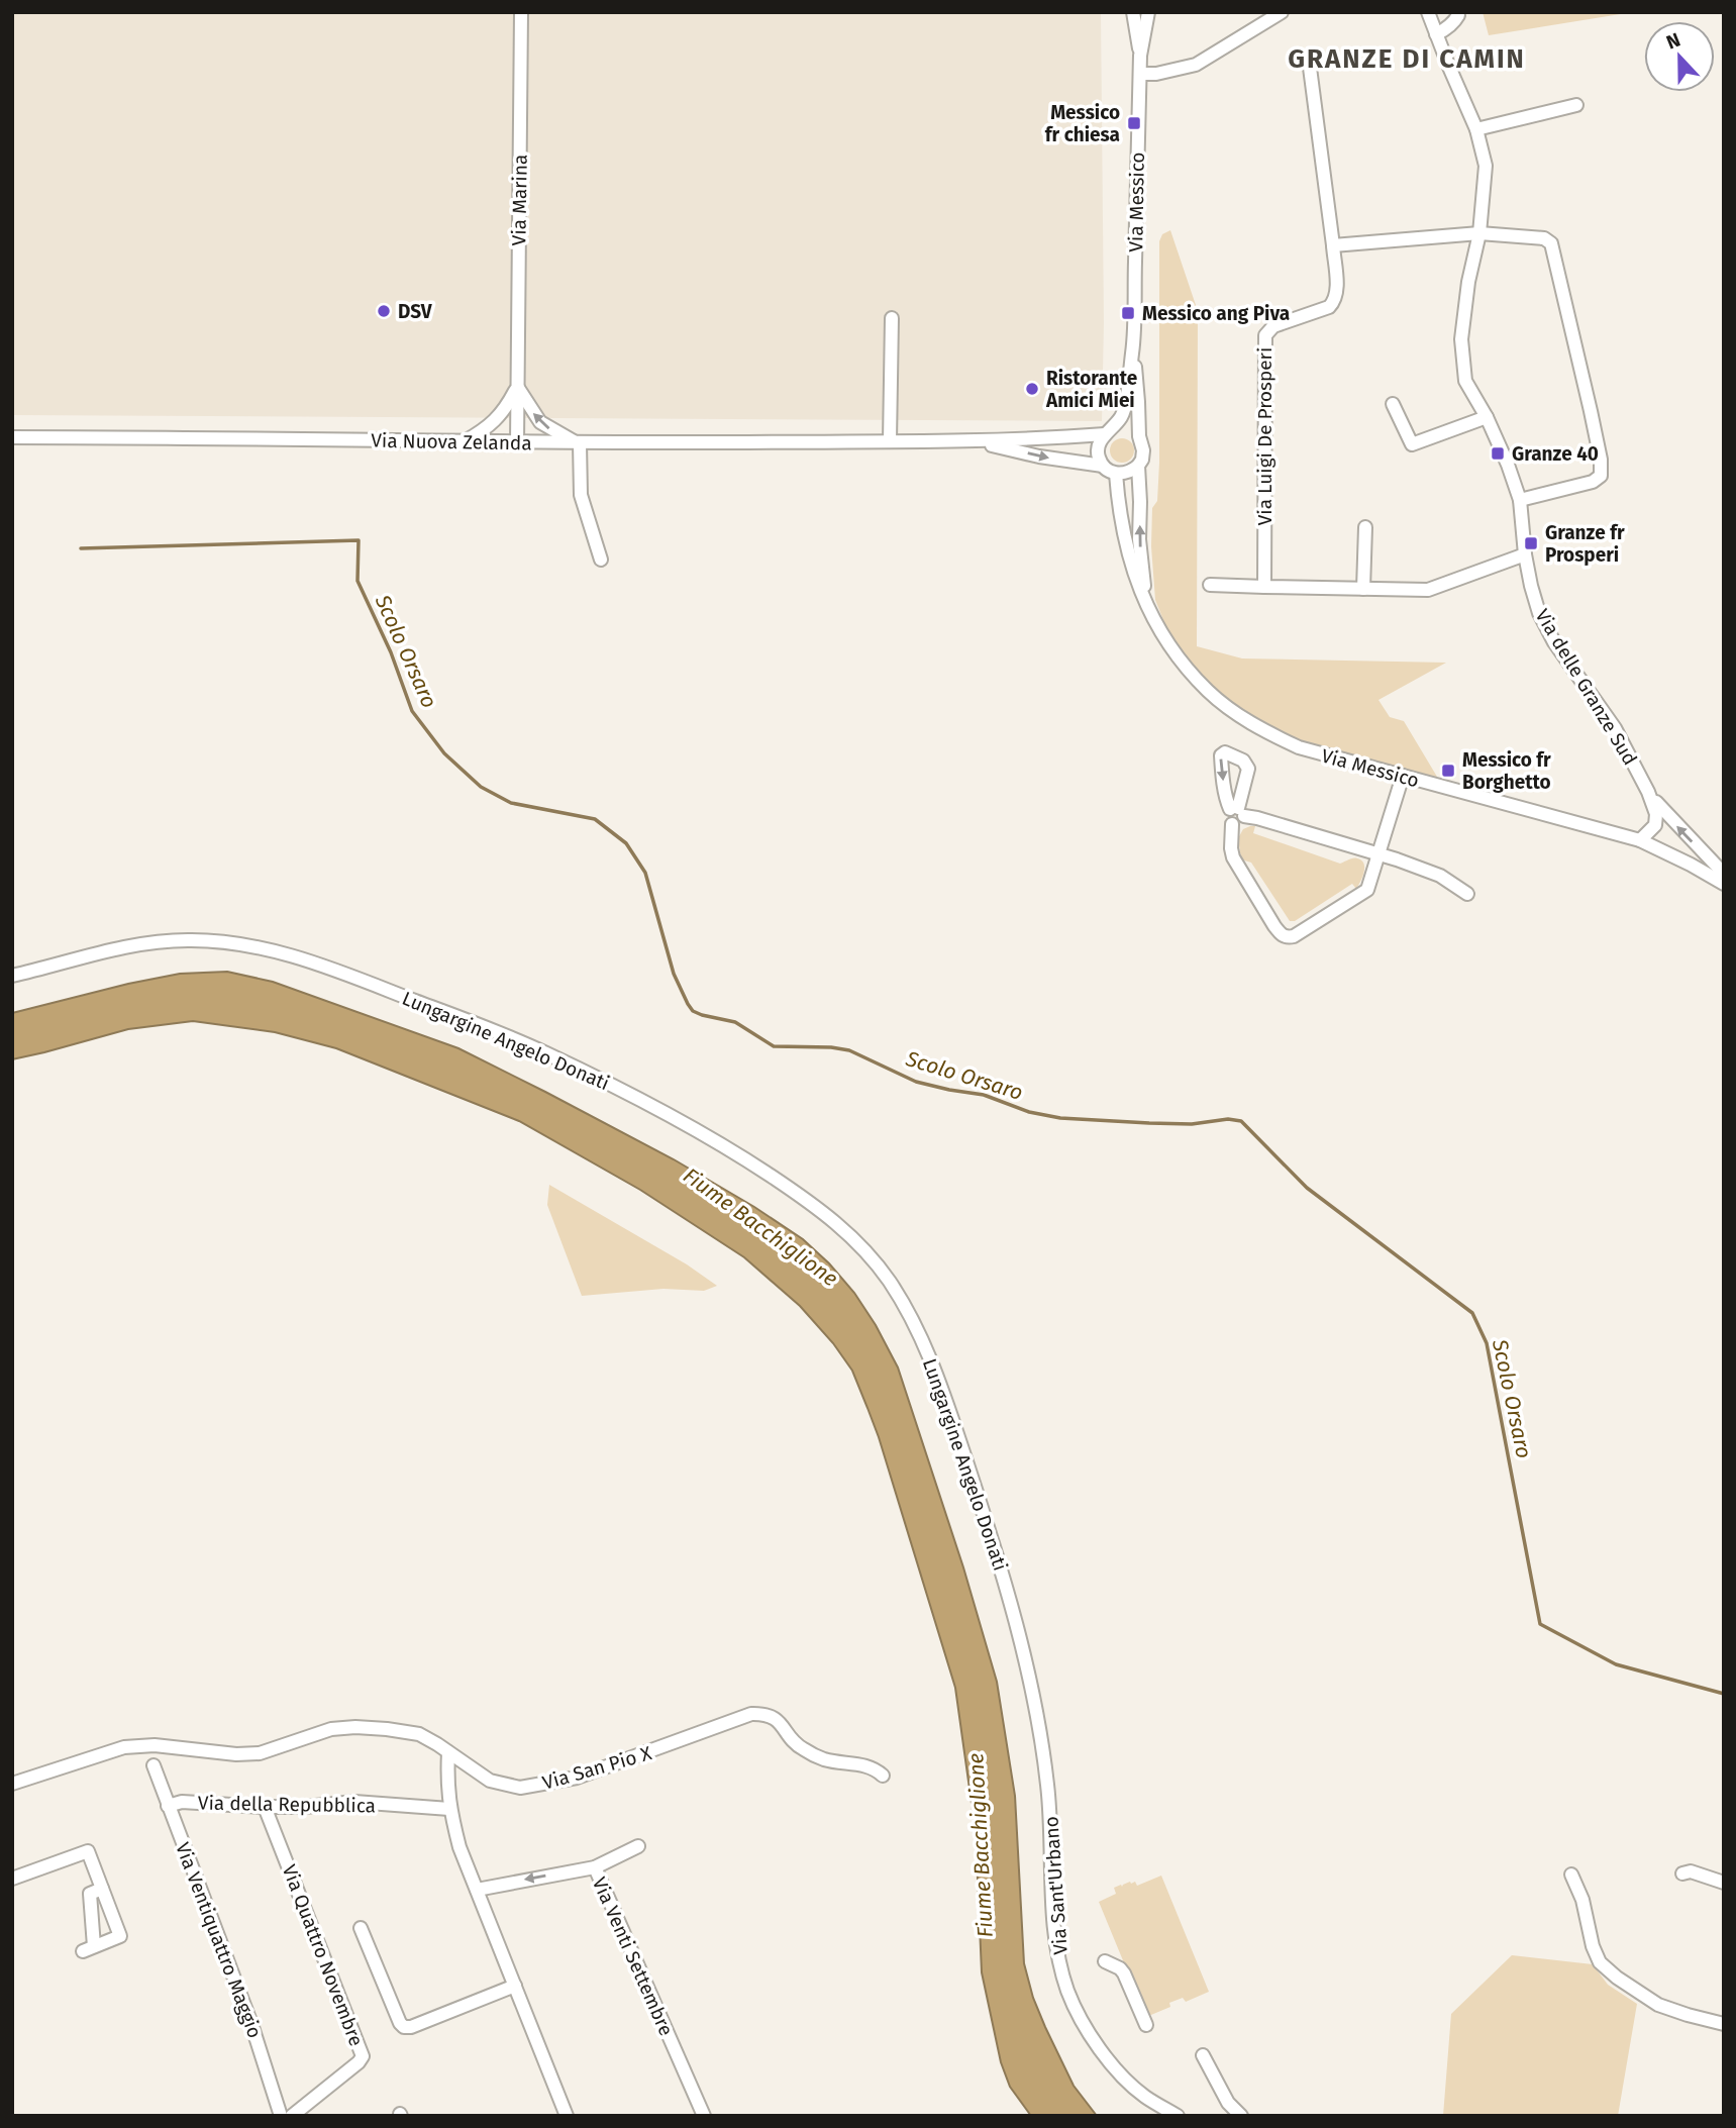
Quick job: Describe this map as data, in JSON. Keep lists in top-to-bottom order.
{
  "streets": {
    "street": [
      "Via Marina",
      "Via Messico",
      "Via Luigi De Prosperi",
      "Via Nuova Zelanda",
      "Via delle Granze Sud",
      "Lungargine Angelo Donati",
      "Via San Pio X",
      "Via della Repubblica",
      "Via Sant'Urbano",
      "Via Ventiquattro Maggio",
      "Via Quattro Novembre",
      "Via Venti Settembre"
    ]
  },
  "crossings": [
    ["Via Marina", "Via Nuova Zelanda"],
    ["Via Messico", "Via Nuova Zelanda"],
    ["Via Messico", "Via delle Granze Sud"],
    ["Lungargine Angelo Donati", "Via Sant'Urbano"],
    ["Via della Repubblica", "Via Ventiquattro Maggio"],
    ["Via della Repubblica", "Via Quattro Novembre"]
  ],
  "districts": ["GRANZE DI CAMIN"],
  "water": ["Scolo Orsaro", "Fiume Bacchiglione"],
  "places": {
    "transit": [
      "Messico fr chiesa",
      "Messico ang Piva",
      "Granze 40",
      "Granze fr Prosperi",
      "Messico fr Borghetto"
    ],
    "other": ["DSV", "Ristorante Amici Miei"]
  },
  "north": "top"
}
